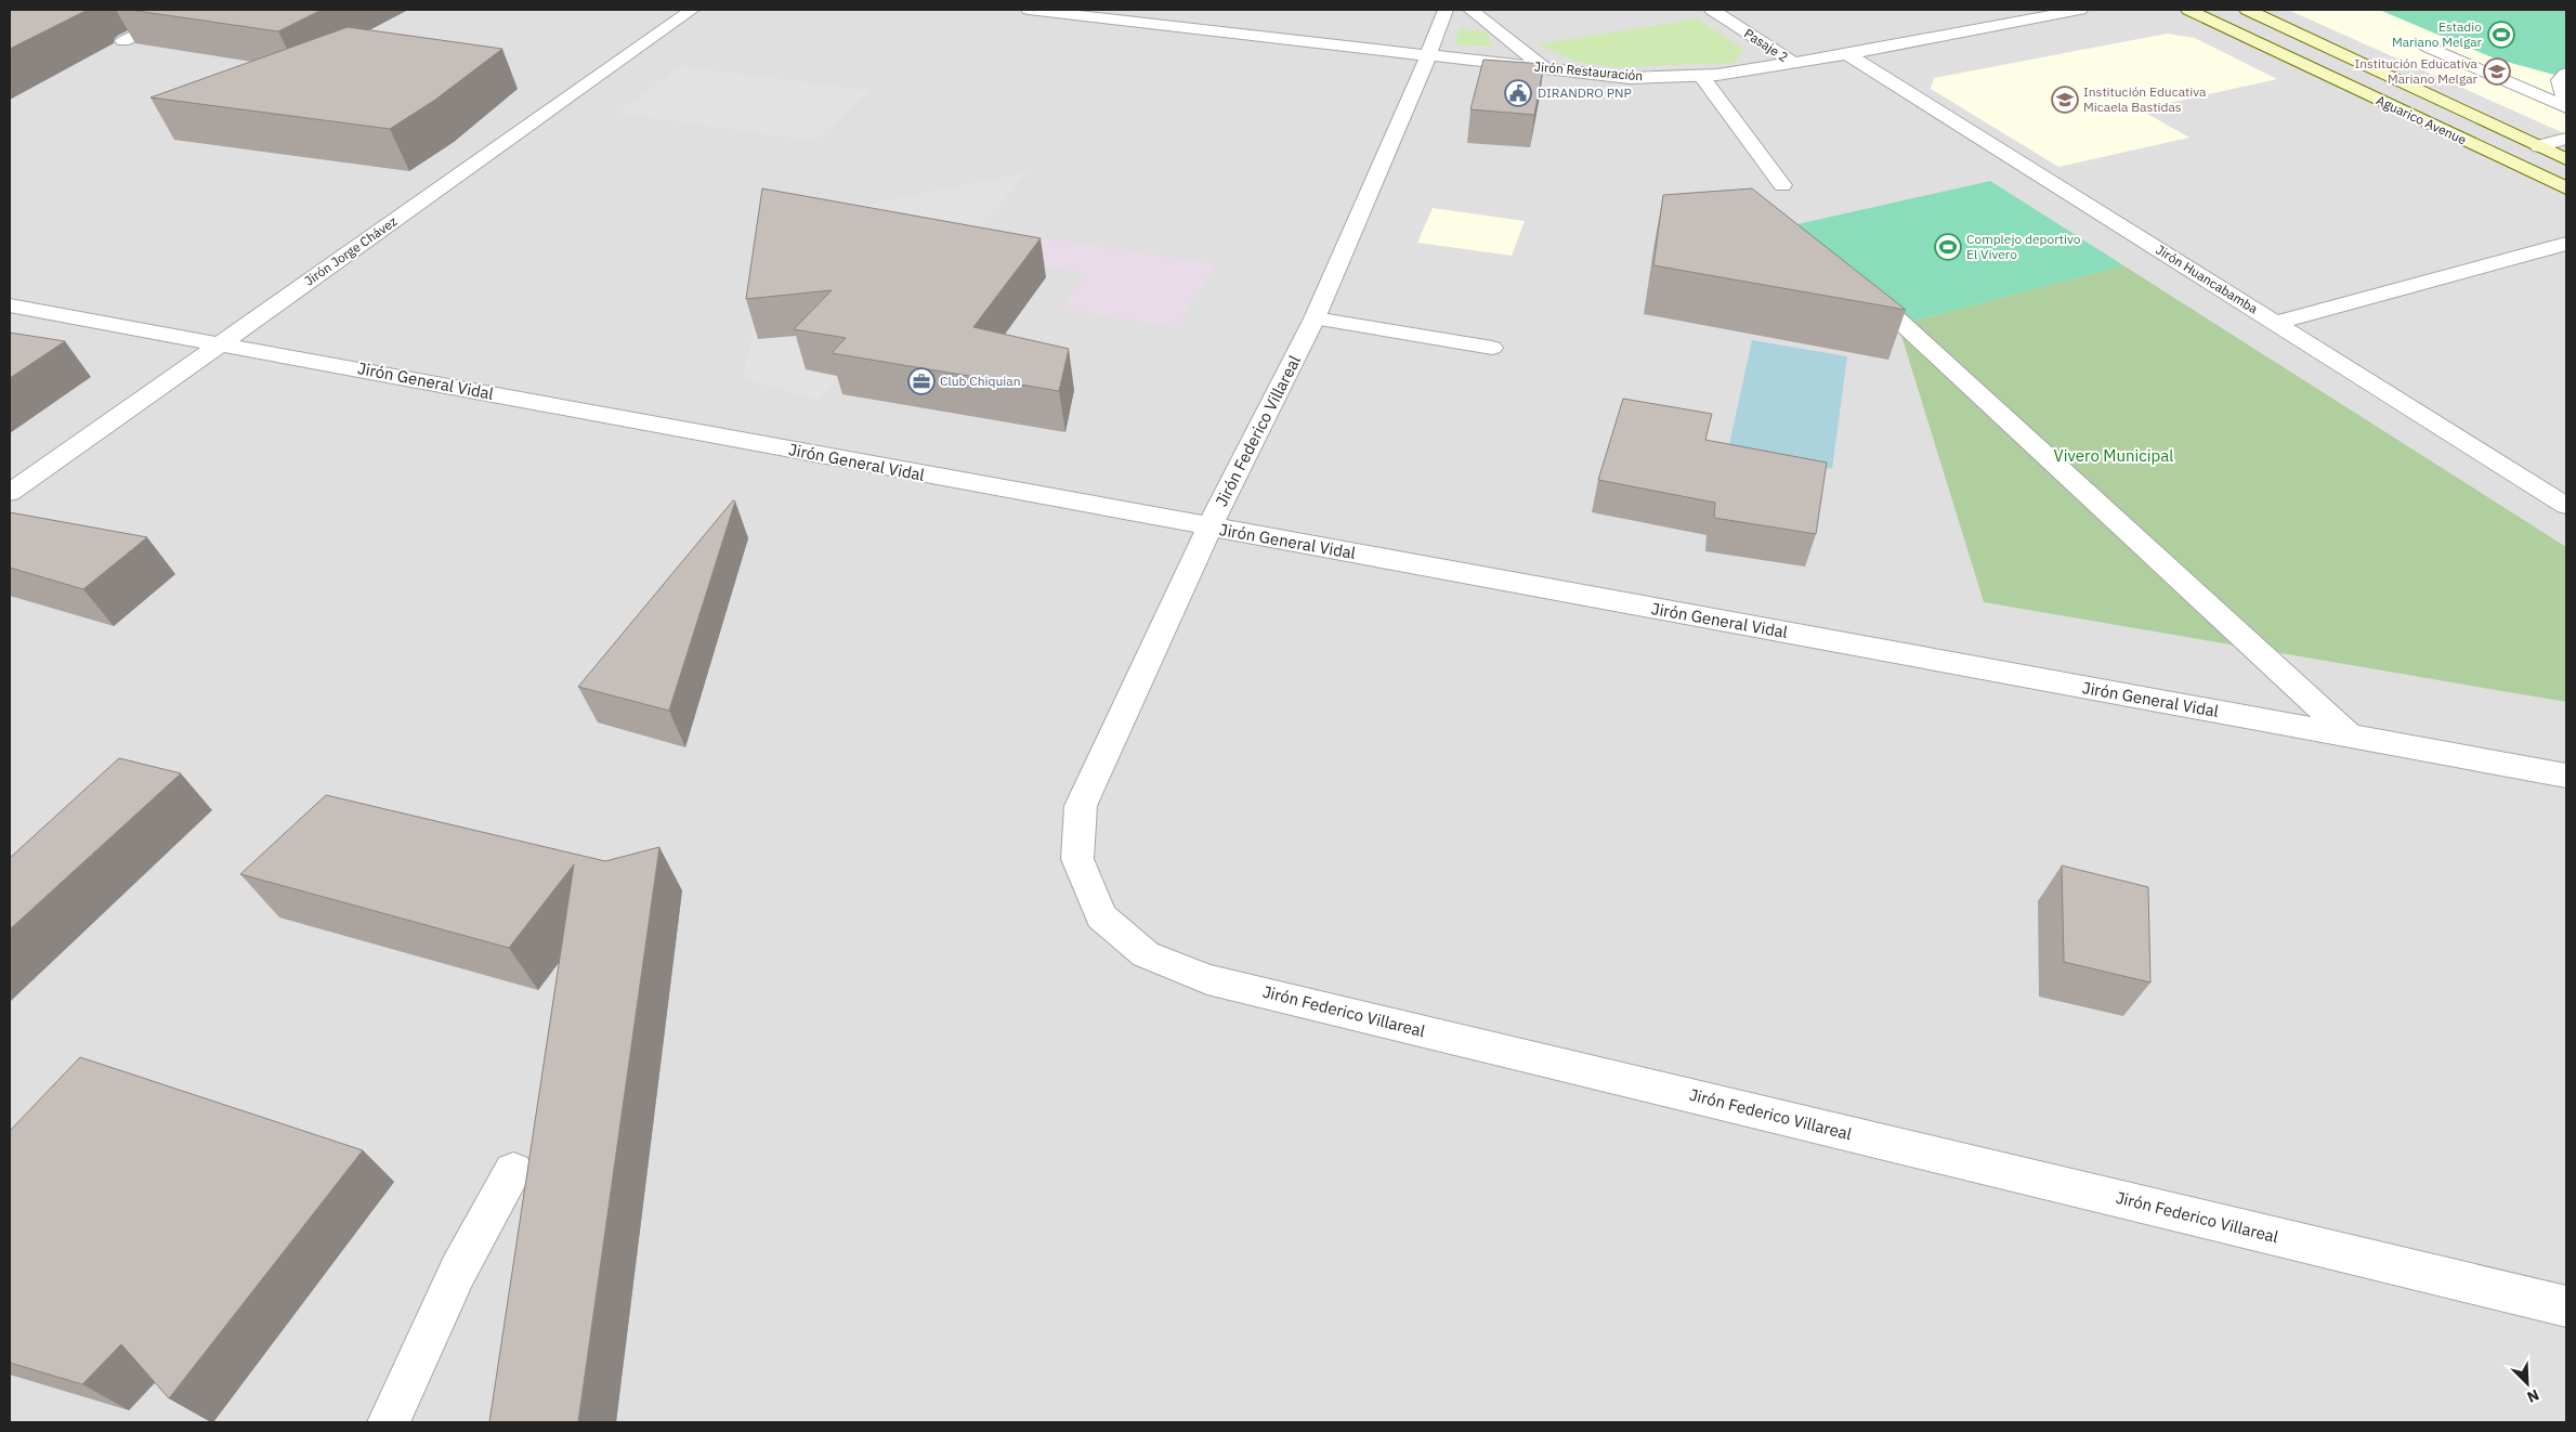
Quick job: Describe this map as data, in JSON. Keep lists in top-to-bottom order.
{
  "streets": {
    "main road": ["Aguarico Avenue"],
    "street": [
      "Pasaje 2",
      "Jirón Restauración",
      "Jirón Jorge Chávez",
      "Jirón Huancabamba",
      "Jirón General Vidal",
      "Jirón Federico Villareal"
    ]
  },
  "crossings": [
    ["Pasaje 2", "Jirón Restauración"],
    ["Jirón Restauración", "Jirón Huancabamba"],
    ["Jirón Restauración", "Jirón Federico Villareal"],
    ["Jirón Jorge Chávez", "Jirón General Vidal"],
    ["Jirón General Vidal", "Jirón Federico Villareal"]
  ],
  "parks": ["Vivero Municipal"],
  "places": {
    "sports": ["Estadio Mariano Melgar", "Complejo deportivo El Vivero"],
    "school or university": ["Institución Educativa Mariano Melgar", "Institución Educativa Micaela Bastidas"],
    "public building": ["DIRANDRO PNP"],
    "office": ["Club Chiquian"]
  },
  "north": "bottom right"
}
